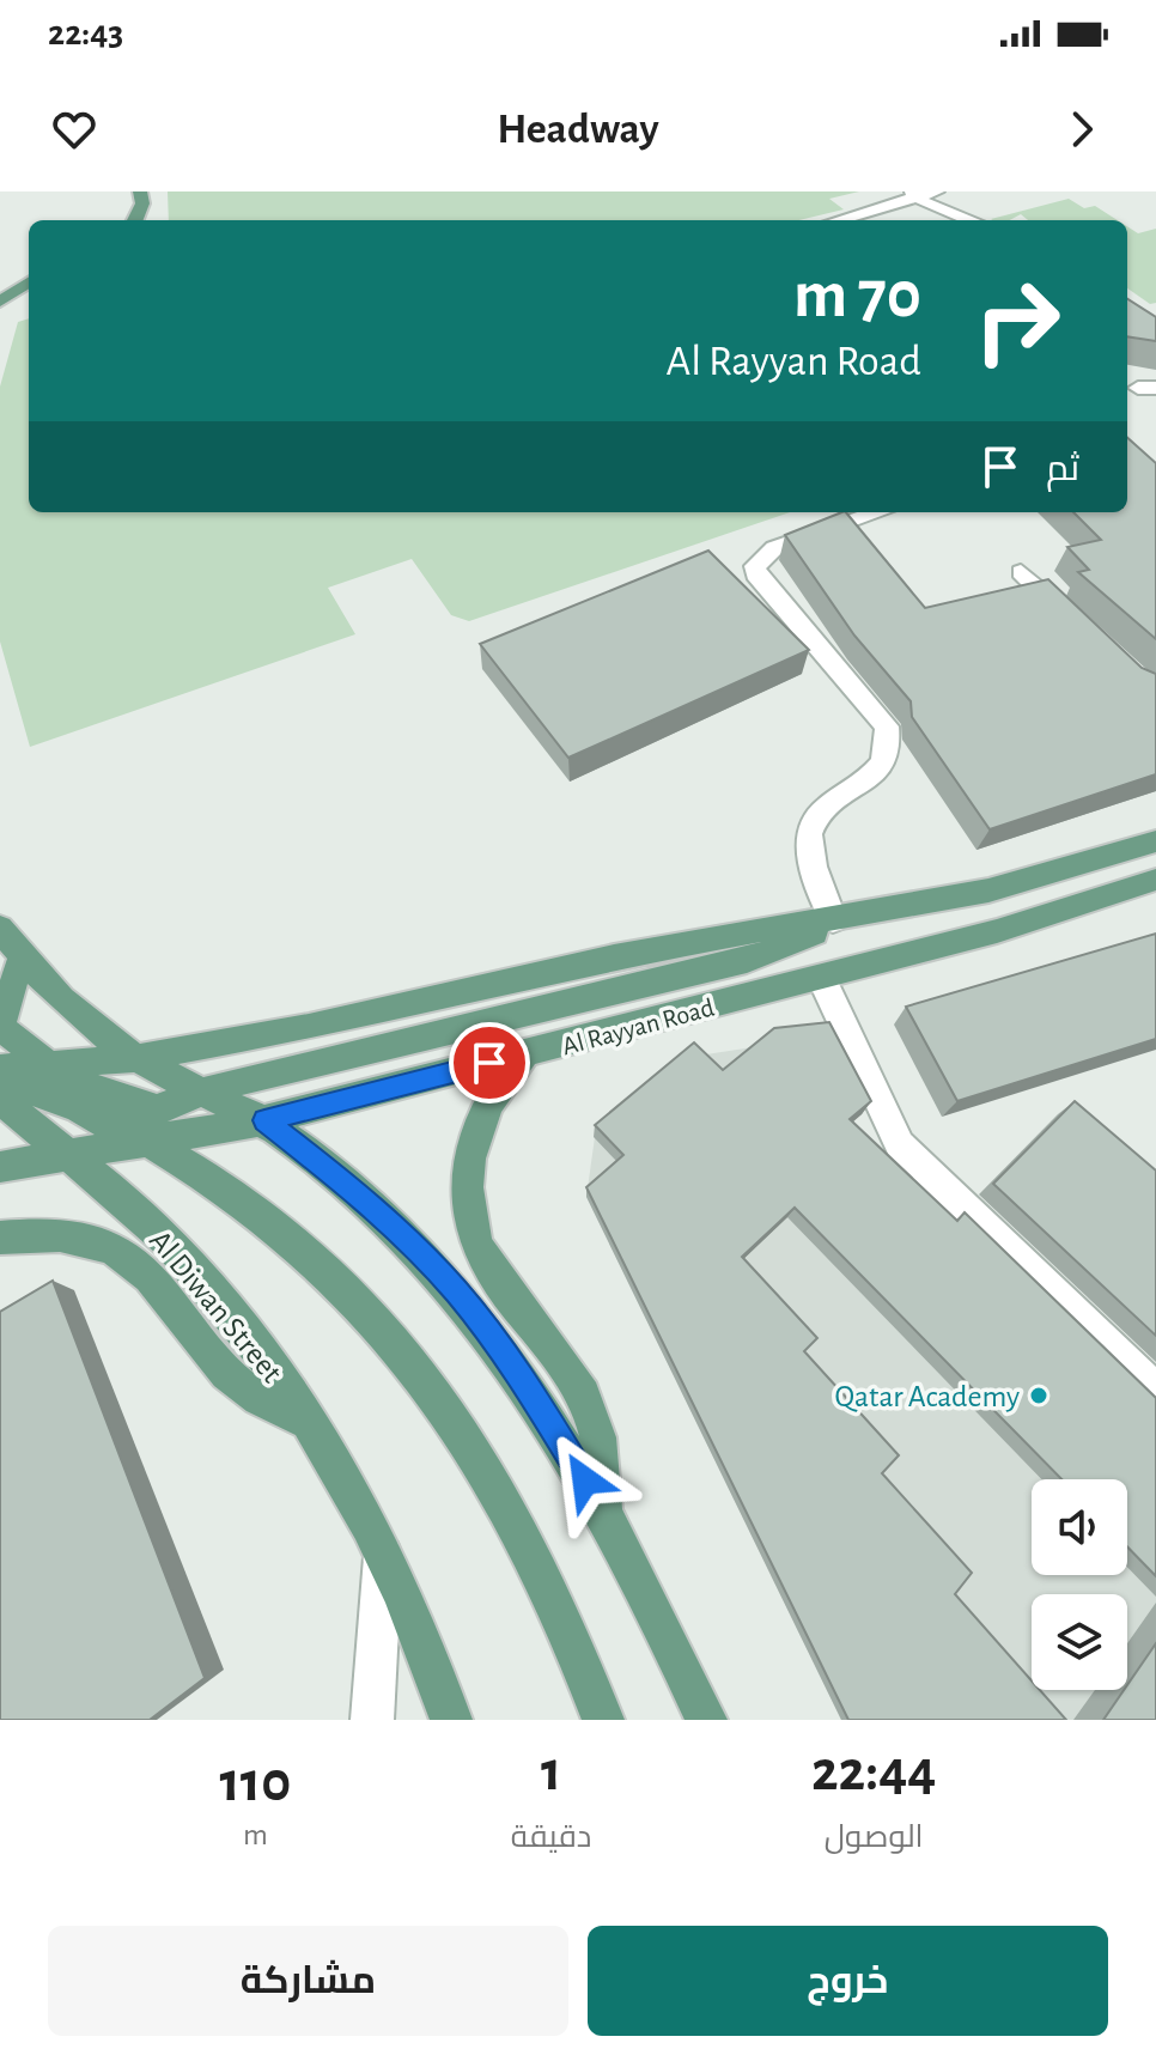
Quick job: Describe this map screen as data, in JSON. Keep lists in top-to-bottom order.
{
  "streets": {
    "main road": ["Al Rayyan Road", "Al Diwan Street"]
  },
  "crossings": [
    ["Al Rayyan Road", "Al Diwan Street"]
  ],
  "places": ["Qatar Academy"],
  "page": {
    "status": "22:43",
    "header": "Headway",
    "turn": ["70 m", "Al Rayyan Road"],
    "then": "ثم",
    "eta": [
      "22:44",
      "الوصول",
      "1",
      "دقيقة",
      "110",
      "m"
    ],
    "buttons": ["خروج", "مشاركة"]
  }
}
